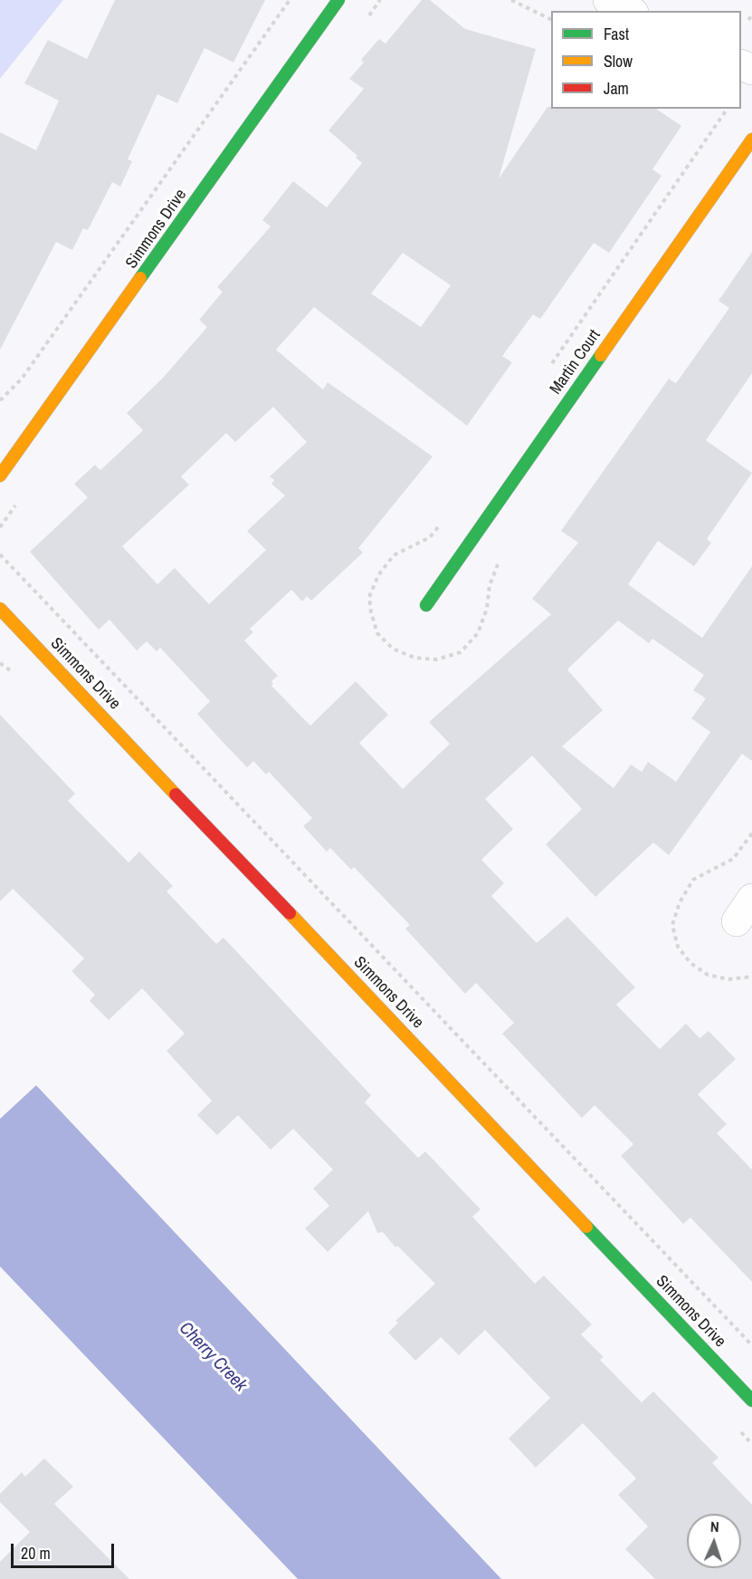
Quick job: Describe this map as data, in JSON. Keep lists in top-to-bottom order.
{
  "streets": {
    "street": ["Simmons Drive", "Martin Court"]
  },
  "water": ["Cherry Creek"],
  "legend": ["Fast", "Slow", "Jam"],
  "scale_bar": "20 m",
  "north": "top"
}
